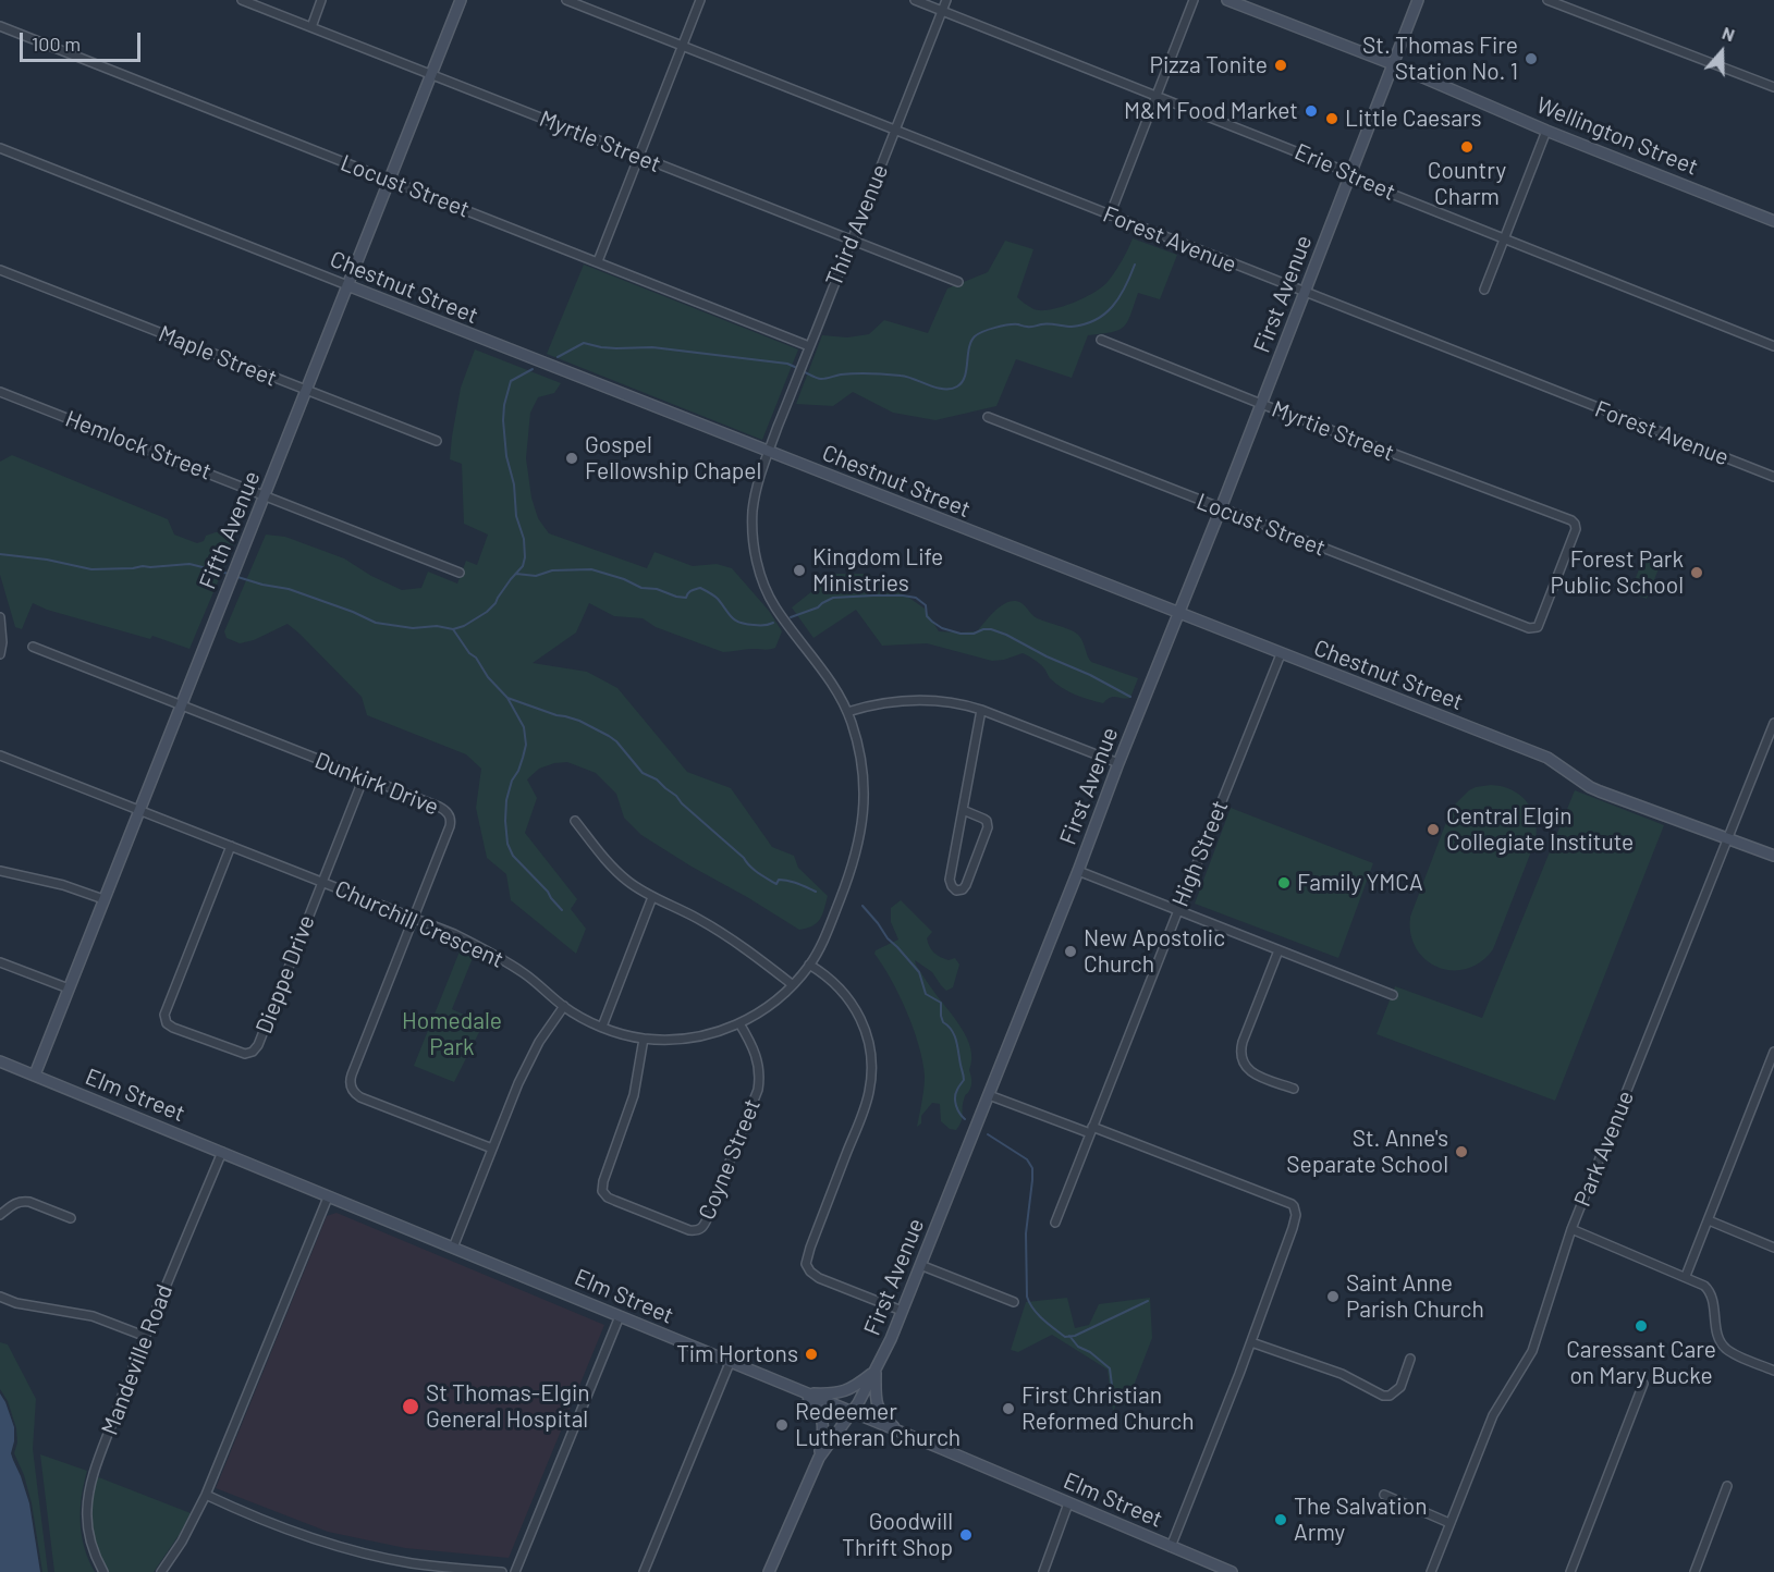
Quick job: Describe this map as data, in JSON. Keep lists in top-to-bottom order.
{
  "streets": {
    "street": [
      "Wellington Street",
      "Myrtle Street",
      "Erie Street",
      "Locust Street",
      "Third Avenue",
      "Forest Avenue",
      "Chestnut Street",
      "First Avenue",
      "Maple Street",
      "Myrtie Street",
      "Hemlock Street",
      "Fifth Avenue",
      "Dunkirk Drive",
      "High Street",
      "Churchill Crescent",
      "Dieppe Drive",
      "Elm Street",
      "Park Avenue",
      "Coyne Street",
      "Mandeville Road"
    ]
  },
  "crossings": [
    ["Wellington Street", "First Avenue"],
    ["Myrtle Street", "Third Avenue"],
    ["Myrtle Street", "Fifth Avenue"],
    ["Erie Street", "Third Avenue"],
    ["Erie Street", "First Avenue"],
    ["Locust Street", "Third Avenue"],
    ["Locust Street", "First Avenue"],
    ["Locust Street", "Myrtie Street"],
    ["Locust Street", "Fifth Avenue"],
    ["Third Avenue", "Forest Avenue"],
    ["Third Avenue", "Chestnut Street"],
    ["Third Avenue", "Churchill Crescent"],
    ["Forest Avenue", "First Avenue"],
    ["Chestnut Street", "First Avenue"],
    ["Chestnut Street", "Fifth Avenue"],
    ["Chestnut Street", "High Street"],
    ["Chestnut Street", "Churchill Crescent"],
    ["Chestnut Street", "Park Avenue"],
    ["First Avenue", "Myrtie Street"],
    ["First Avenue", "Elm Street"],
    ["Maple Street", "Fifth Avenue"],
    ["Hemlock Street", "Fifth Avenue"],
    ["Fifth Avenue", "Dunkirk Drive"],
    ["Fifth Avenue", "Churchill Crescent"],
    ["Fifth Avenue", "Elm Street"],
    ["Dunkirk Drive", "Churchill Crescent"],
    ["Dunkirk Drive", "Dieppe Drive"],
    ["Churchill Crescent", "Dieppe Drive"],
    ["Churchill Crescent", "Coyne Street"],
    ["Elm Street", "Mandeville Road"]
  ],
  "parks": ["Homedale Park"],
  "places": [
    "St. Thomas Fire Station No. 1",
    "Pizza Tonite",
    "M&M Food Market",
    "Little Caesars",
    "Country Charm",
    "Gospel Fellowship Chapel",
    "Kingdom Life Ministries",
    "Forest Park Public School",
    "Central Elgin Collegiate Institute",
    "Family YMCA",
    "New Apostolic Church",
    "St. Anne's Separate School",
    "Saint Anne Parish Church",
    "Caressant Care on Mary Bucke",
    "Tim Hortons",
    "St Thomas-Elgin General Hospital",
    "First Christian Reformed Church",
    "Redeemer Lutheran Church",
    "The Salvation Army",
    "Goodwill Thrift Shop"
  ],
  "scale_bar": "100 m",
  "north": "top"
}
